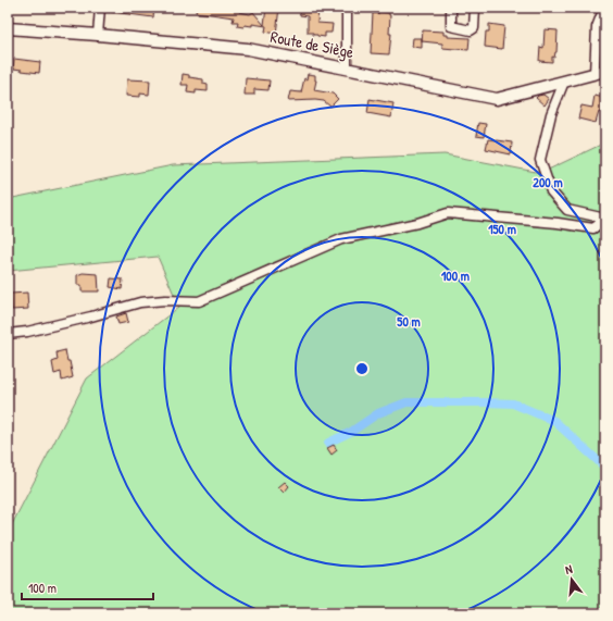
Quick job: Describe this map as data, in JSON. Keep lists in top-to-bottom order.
{
  "streets": {
    "street": ["Route de Siège"]
  },
  "scale_bar": "100 m",
  "north": "top",
  "rings": [
    "200 m",
    "150 m",
    "100 m",
    "50 m"
  ]
}
